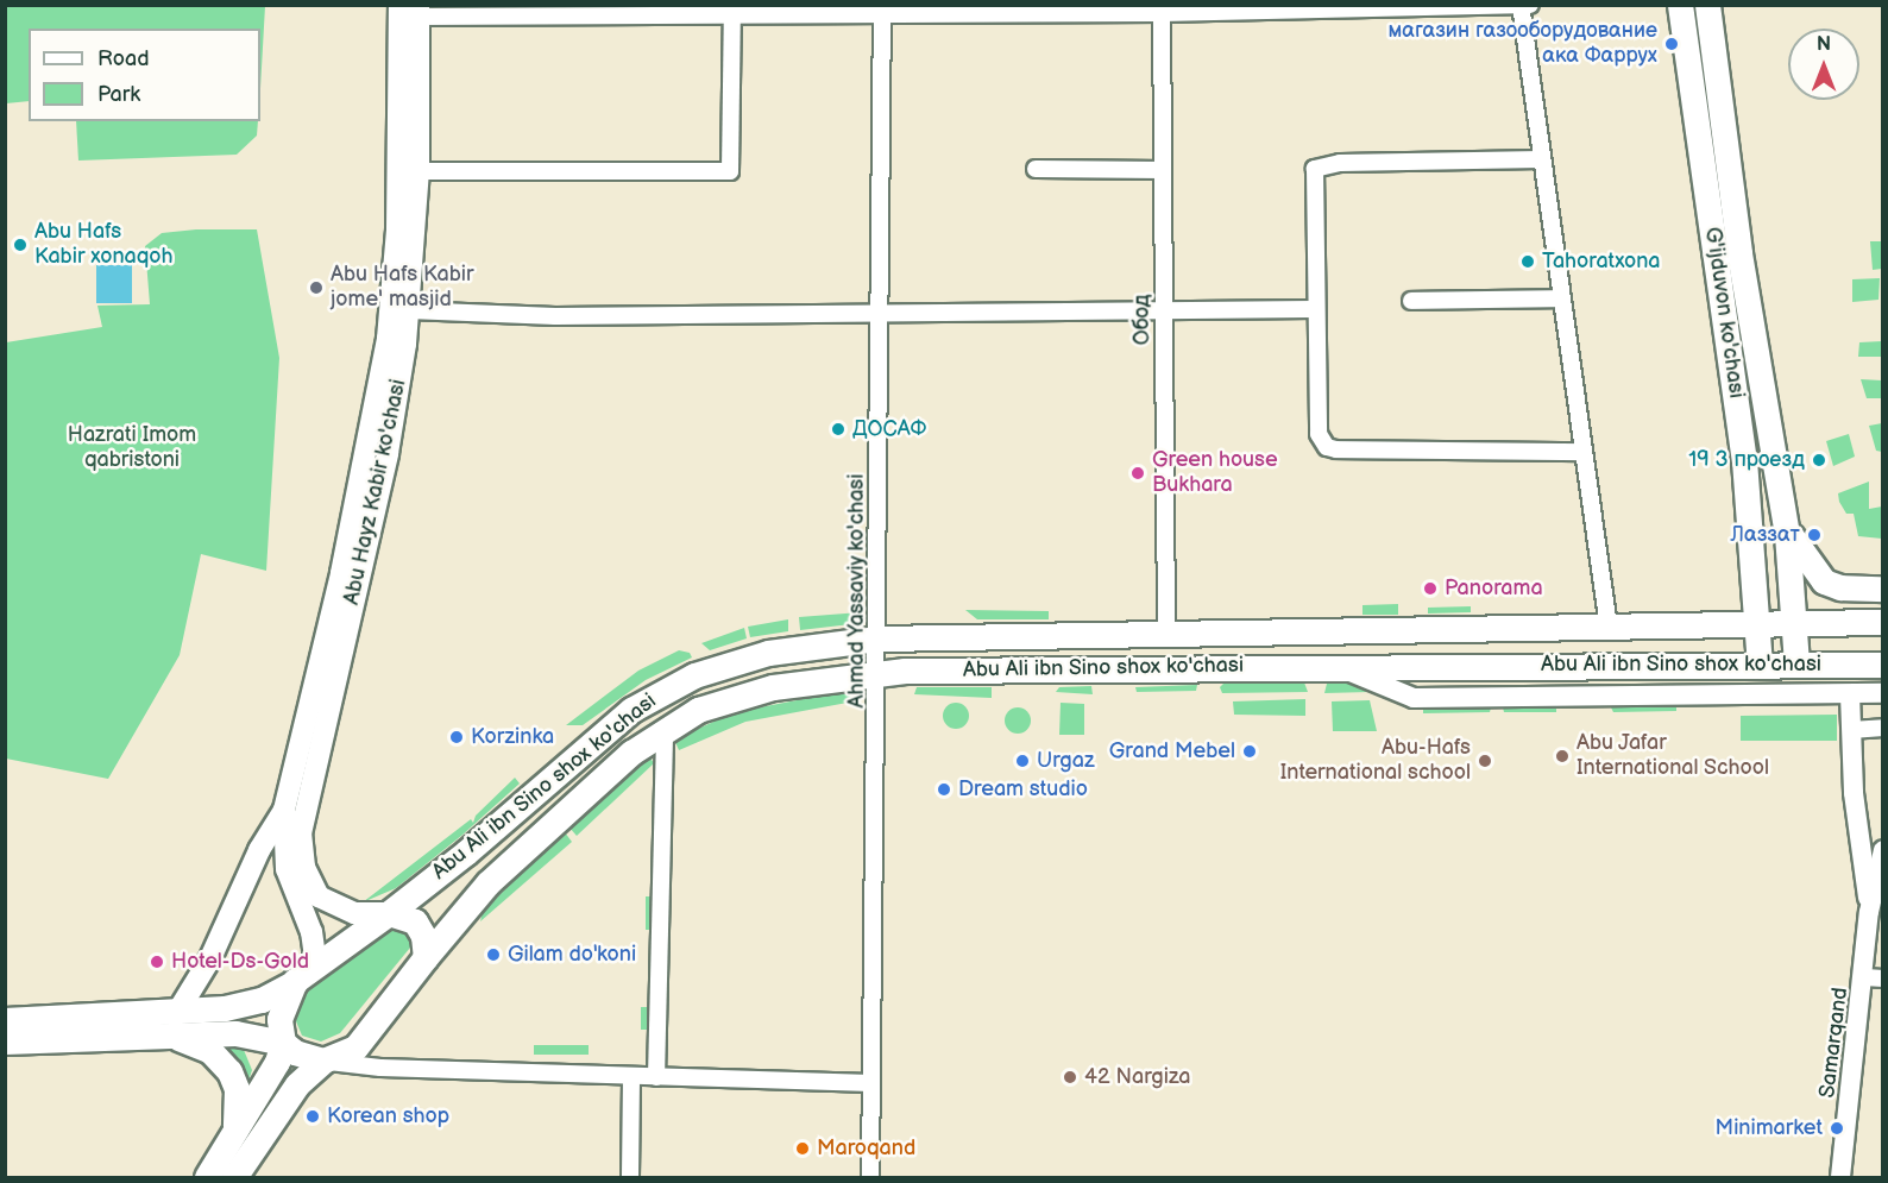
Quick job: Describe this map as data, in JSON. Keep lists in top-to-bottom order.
{
  "streets": {
    "main road": ["G'ijduvon ko'chasi", "Abu Hayz Kabir ko'chasi", "Abu Ali ibn Sino shox ko'chasi"],
    "street": ["Обод", "Ahmad Yassaviy ko'chasi", "Samarqand"]
  },
  "crossings": [
    ["G'ijduvon ko'chasi", "Abu Ali ibn Sino shox ko'chasi"],
    ["Обод", "Abu Ali ibn Sino shox ko'chasi"],
    ["Abu Hayz Kabir ko'chasi", "Abu Ali ibn Sino shox ko'chasi"],
    ["Ahmad Yassaviy ko'chasi", "Abu Ali ibn Sino shox ko'chasi"]
  ],
  "parks": ["Hazrati Imom qabristoni"],
  "places": [
    "магазин газооборудование ака Фаррух",
    "Abu Hafs Kabir xonaqoh",
    "Tahoratxona",
    "Abu Hafs Kabir jome' masjid",
    "ДОСАФ",
    "19 3 проезд",
    "Green house Bukhara",
    "Лаззат",
    "Panorama",
    "Korzinka",
    "Grand Mebel",
    "Abu Jafar International School",
    "Urgaz",
    "Abu-Hafs International school",
    "Dream studio",
    "Gilam do'koni",
    "Hotel-Ds-Gold",
    "42 Nargiza",
    "Korean shop",
    "Minimarket",
    "Maroqand"
  ],
  "legend": ["Road", "Park"],
  "north": "top"
}
